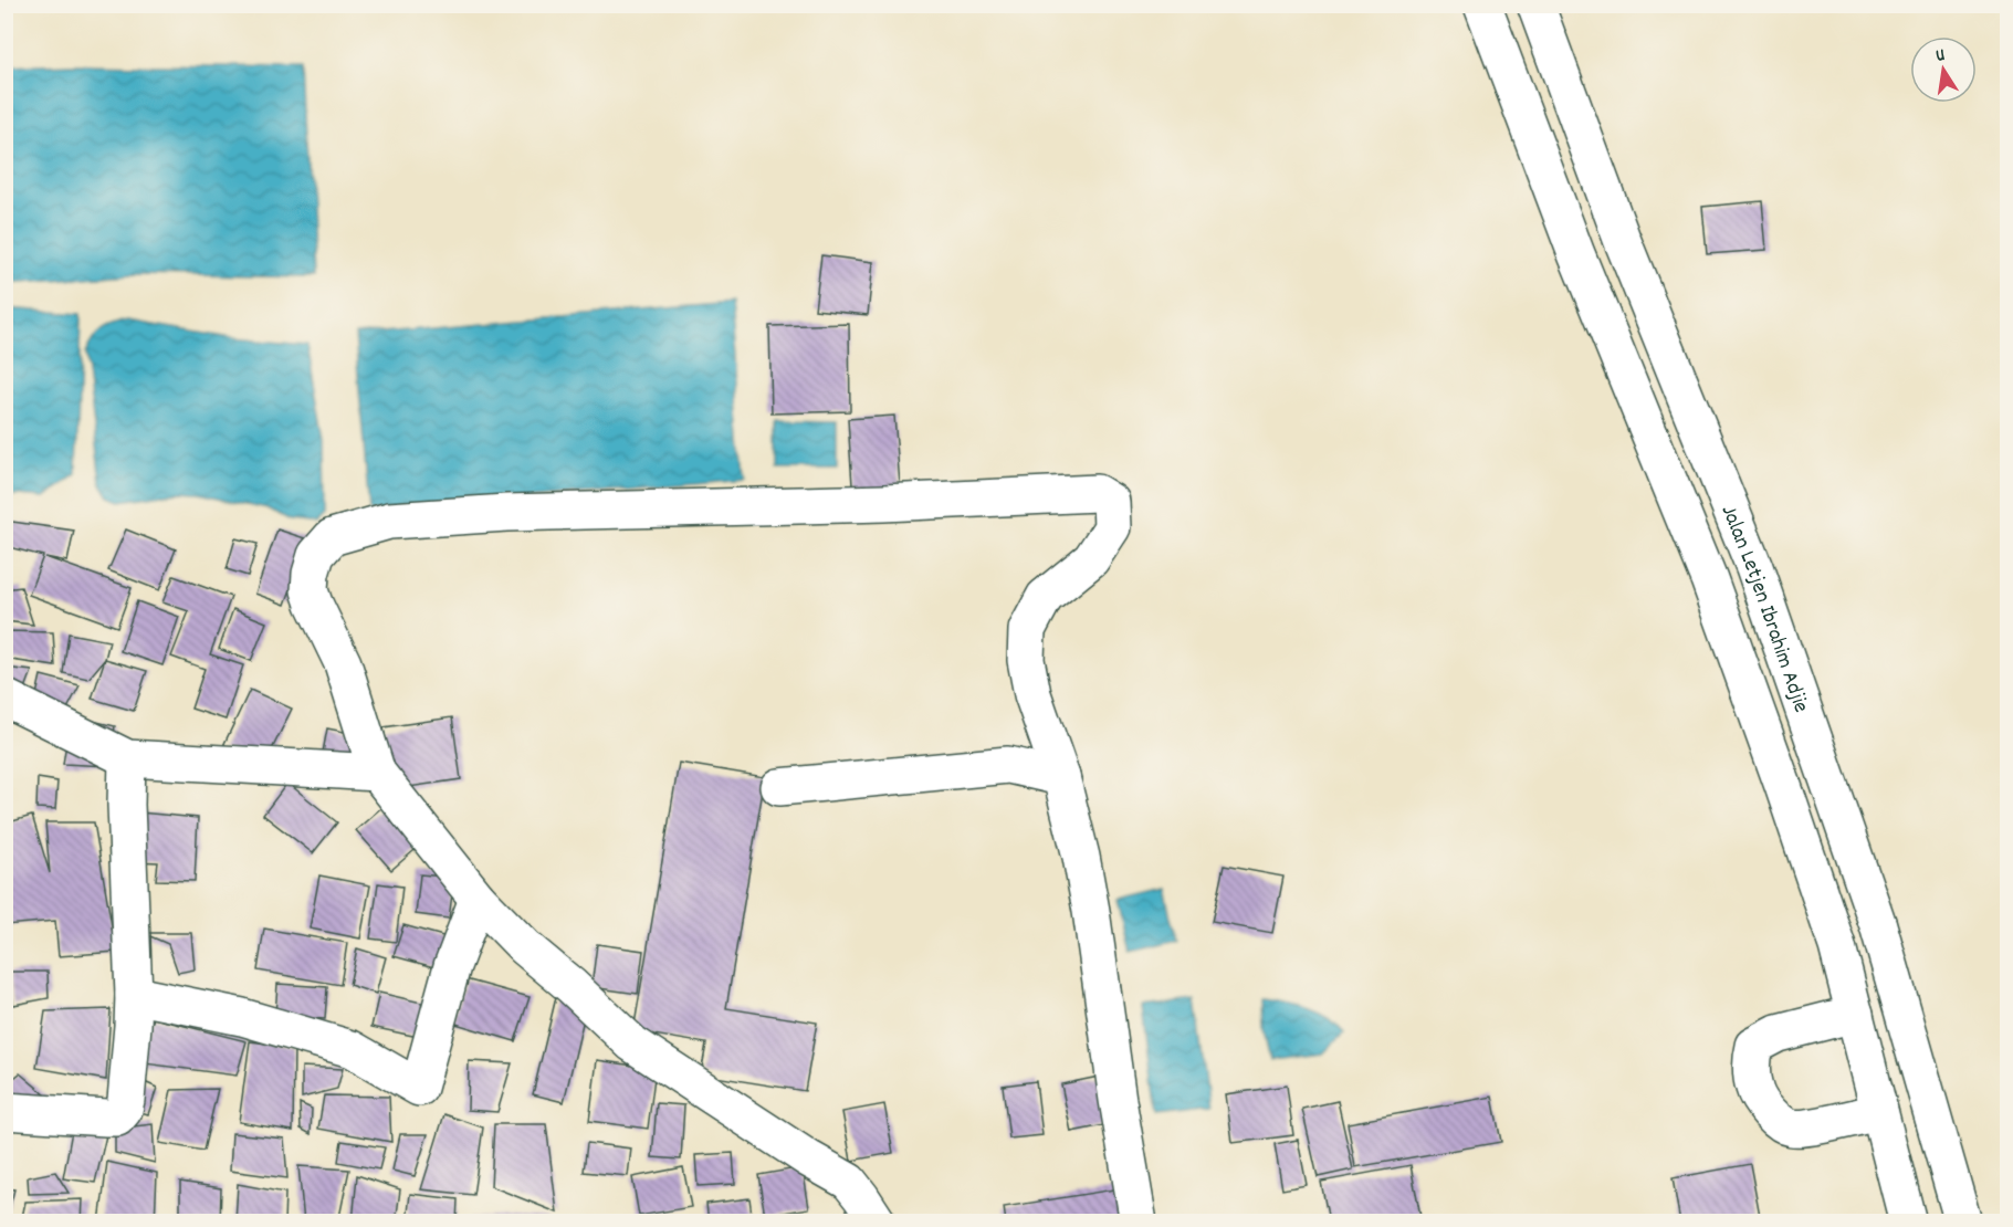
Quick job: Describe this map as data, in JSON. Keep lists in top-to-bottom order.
{
  "streets": {
    "street": ["Jalan Letjen Ibrahim Adjie"]
  },
  "north": "top"
}
